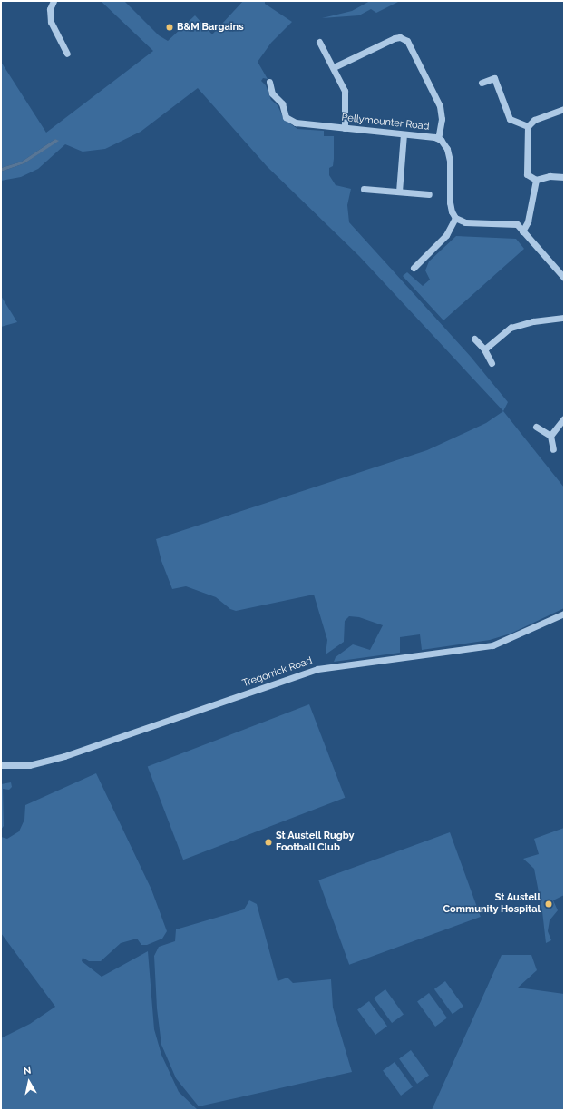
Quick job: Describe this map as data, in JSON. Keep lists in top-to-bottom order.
{
  "streets": {
    "street": ["Pellymounter Road", "Tregorrick Road"]
  },
  "places": ["B&M Bargains", "St Austell Rugby Football Club", "St Austell Community Hospital"],
  "north": "top"
}
